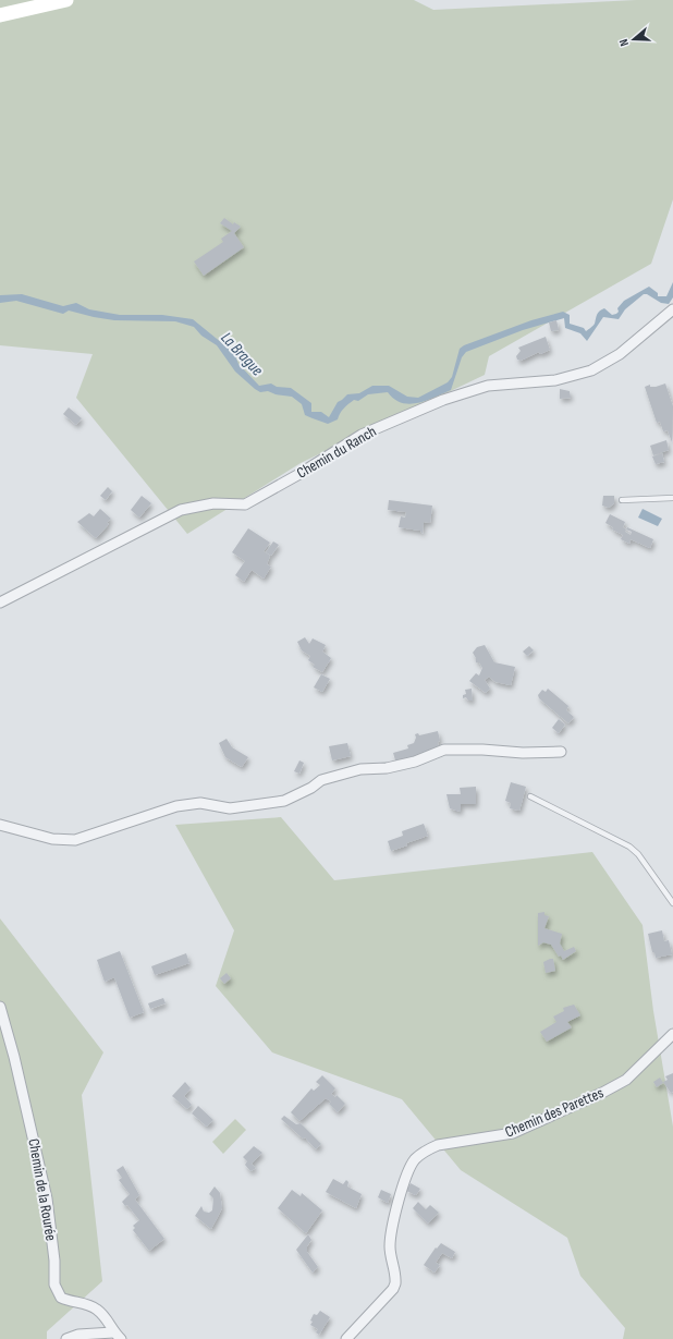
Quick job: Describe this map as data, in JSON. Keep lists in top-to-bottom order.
{
  "streets": {
    "street": ["Chemin du Ranch", "Chemin des Parettes", "Chemin de la Rourée"]
  },
  "water": ["La Brague"],
  "north": "left"
}
